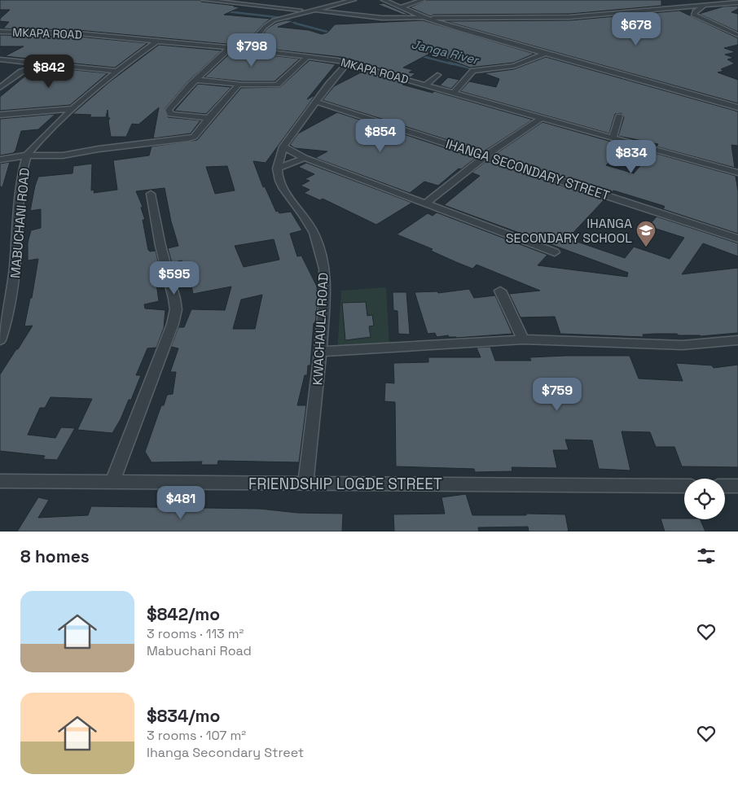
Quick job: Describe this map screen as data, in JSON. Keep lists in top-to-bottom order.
{
  "streets": {
    "street": [
      "MKAPA ROAD",
      "IHANGA SECONDARY STREET",
      "MABUCHANI ROAD",
      "KWACHAULA ROAD",
      "FRIENDSHIP LOGDE STREET"
    ]
  },
  "crossings": [
    ["MKAPA ROAD", "MABUCHANI ROAD"],
    ["KWACHAULA ROAD", "FRIENDSHIP LOGDE STREET"]
  ],
  "water": ["Janga River"],
  "places": {
    "school or university": ["IHANGA SECONDARY SCHOOL"]
  },
  "page": {
    "price": [
      "$678",
      "$798",
      "$842",
      "$854",
      "$834",
      "$595",
      "$759",
      "$481"
    ],
    "heading": "8 homes",
    "list": [
      {
        "name": "$842/mo",
        "note": "3 rooms · 113 m² · Mabuchani Road"
      },
      {
        "name": "$834/mo",
        "note": "3 rooms · 107 m² · Ihanga Secondary Street"
      }
    ]
  }
}
